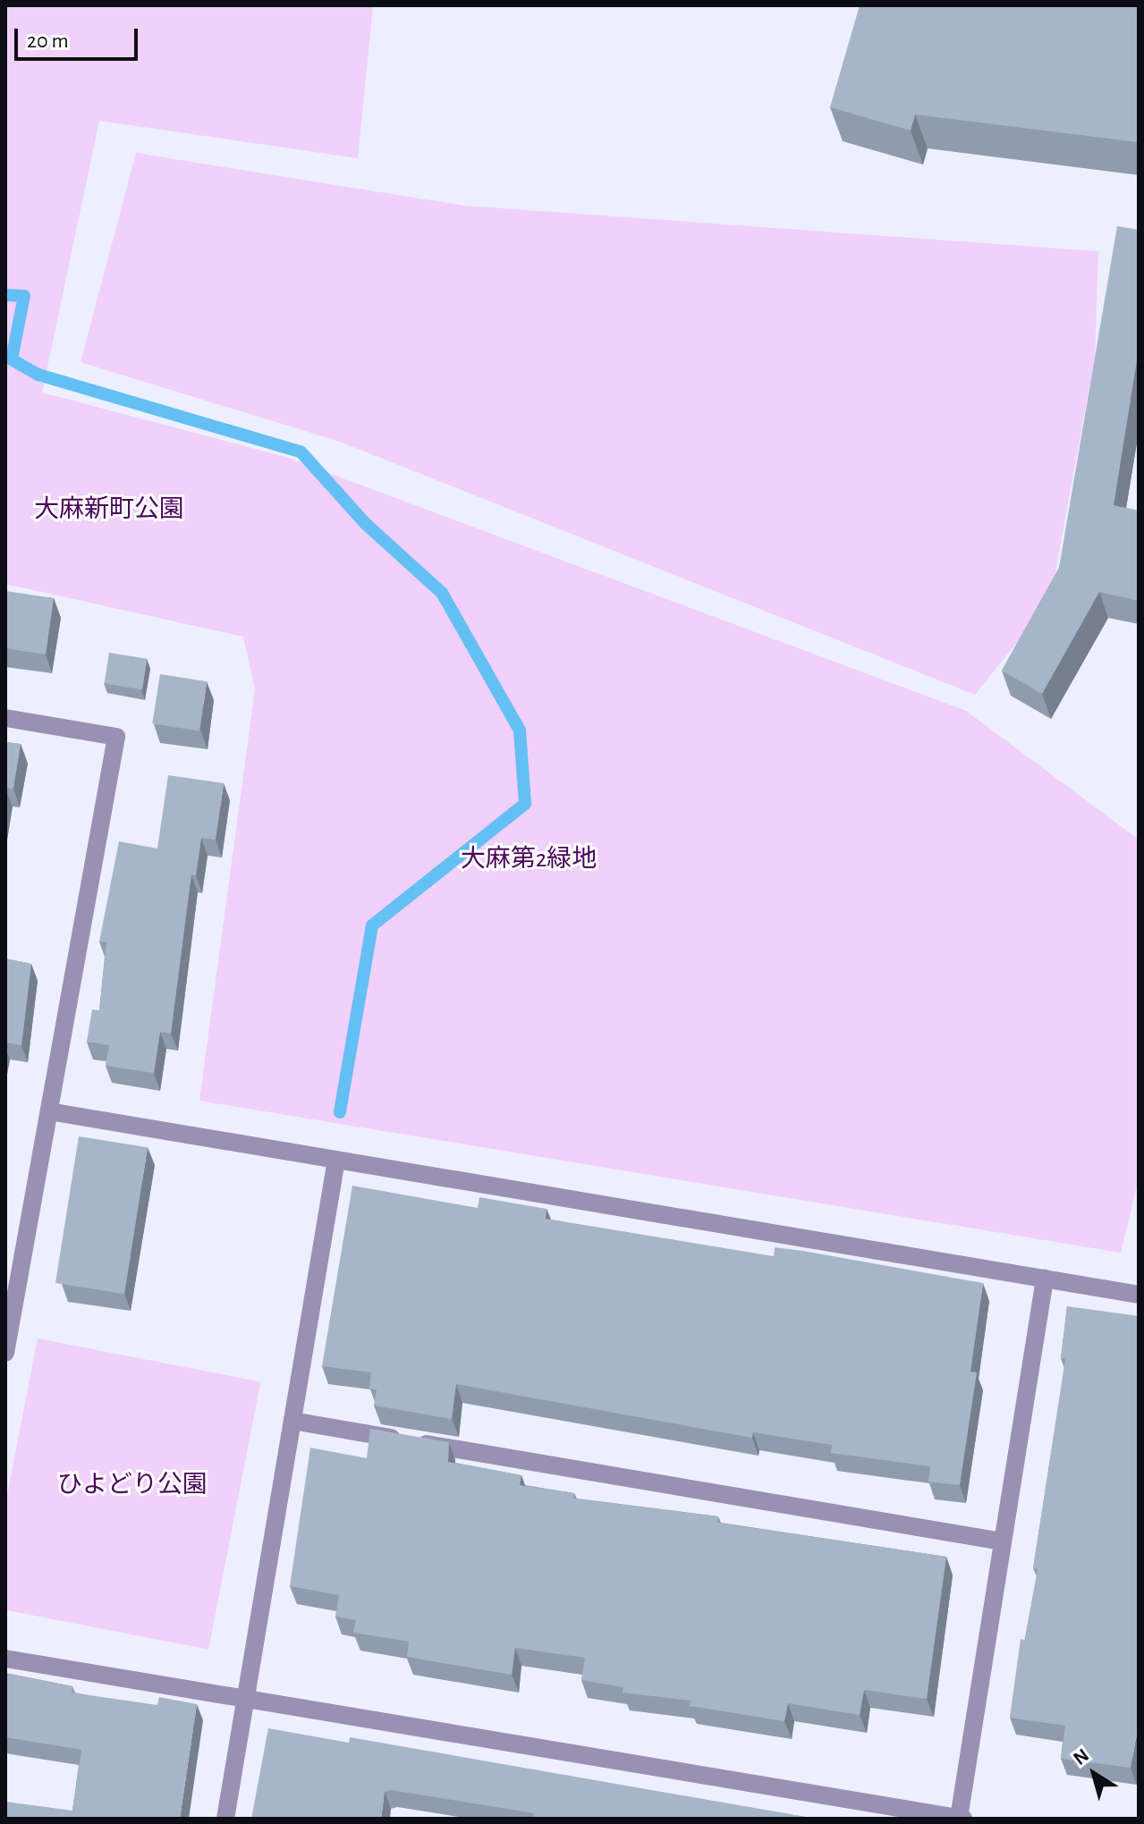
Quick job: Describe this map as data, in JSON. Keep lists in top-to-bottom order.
{
  "parks": ["大麻新町公園", "大麻第2緑地", "ひよどり公園"],
  "scale_bar": "20 m",
  "north": "top left"
}
